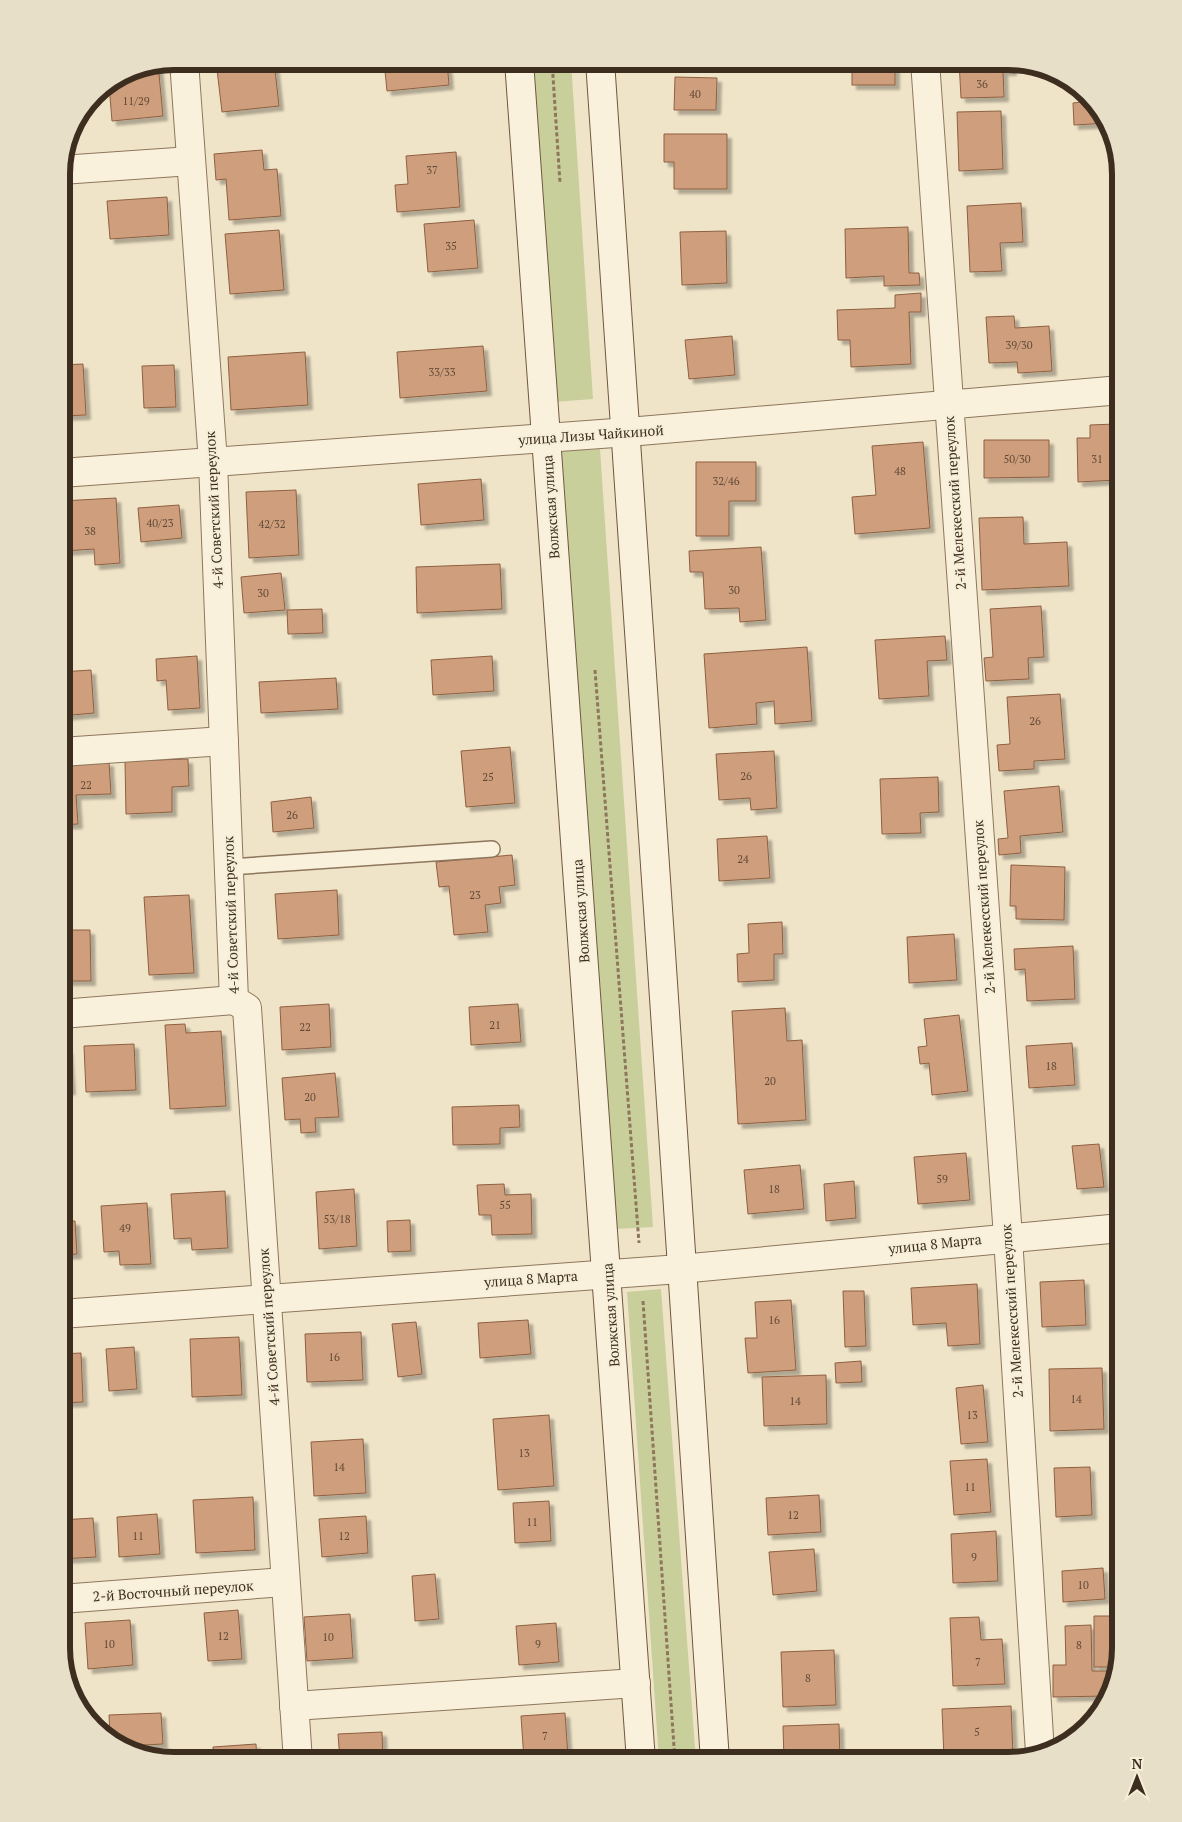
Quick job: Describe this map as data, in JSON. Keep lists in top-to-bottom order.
{
  "streets": {
    "street": [
      "улица Лизы Чайкиной",
      "2-й Мелекесский переулок",
      "Волжская улица",
      "4-й Советский переулок",
      "улица 8 Марта",
      "2-й Восточный переулок"
    ]
  },
  "crossings": [
    ["улица Лизы Чайкиной", "2-й Мелекесский переулок"],
    ["улица Лизы Чайкиной", "Волжская улица"],
    ["улица Лизы Чайкиной", "4-й Советский переулок"],
    ["2-й Мелекесский переулок", "улица 8 Марта"],
    ["Волжская улица", "улица 8 Марта"],
    ["4-й Советский переулок", "улица 8 Марта"],
    ["4-й Советский переулок", "2-й Восточный переулок"]
  ],
  "house_numbers": [
    "36",
    "40",
    "11/29",
    "37",
    "35",
    "39/30",
    "33/33",
    "50/30",
    "31",
    "48",
    "32/46",
    "40/23",
    "42/32",
    "38",
    "30",
    "30",
    "26",
    "26",
    "25",
    "22",
    "26",
    "24",
    "23",
    "21",
    "22",
    "18",
    "20",
    "20",
    "59",
    "18",
    "55",
    "53/18",
    "49",
    "16",
    "16",
    "14",
    "14",
    "13",
    "13",
    "14",
    "11",
    "12",
    "11",
    "11",
    "12",
    "9",
    "10",
    "12",
    "10",
    "10",
    "9",
    "8",
    "7",
    "8",
    "5",
    "7"
  ],
  "north": "top"
}
